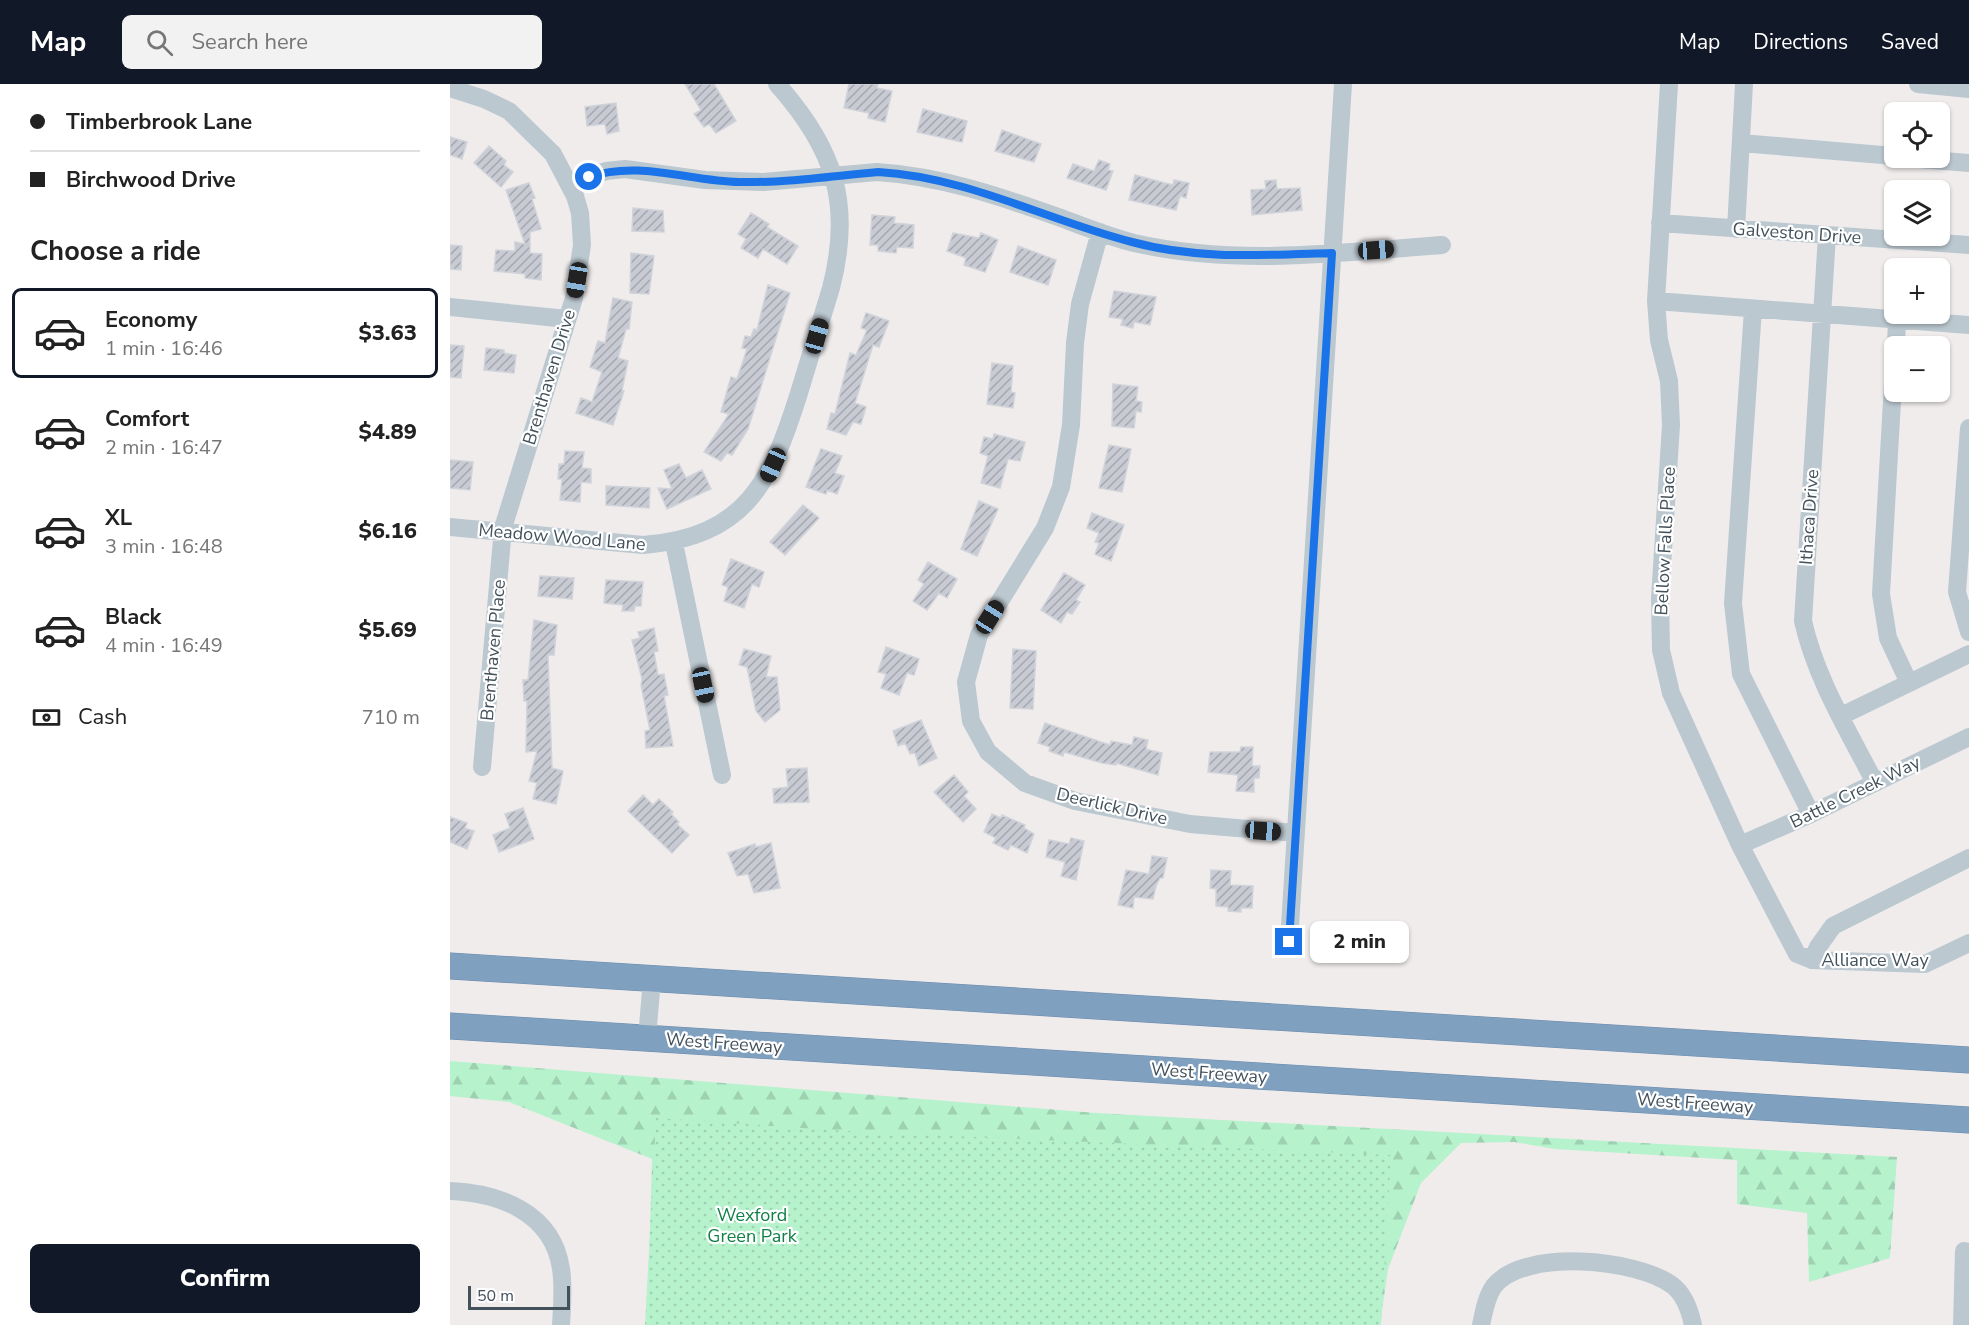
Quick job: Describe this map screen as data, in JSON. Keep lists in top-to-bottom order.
{
  "streets": {
    "highway": ["West Freeway"],
    "street": [
      "Galveston Drive",
      "Brenthaven Drive",
      "Ithaca Drive",
      "Meadow Wood Lane",
      "Bellow Falls Place",
      "Brenthaven Place",
      "Battle Creek Way",
      "Deerlick Drive",
      "Alliance Way"
    ]
  },
  "crossings": [
    ["Galveston Drive", "Ithaca Drive"],
    ["Galveston Drive", "Bellow Falls Place"],
    ["Brenthaven Drive", "Meadow Wood Lane"],
    ["Brenthaven Drive", "Brenthaven Place"],
    ["Ithaca Drive", "Battle Creek Way"],
    ["Meadow Wood Lane", "Brenthaven Place"],
    ["Bellow Falls Place", "Battle Creek Way"],
    ["Bellow Falls Place", "Alliance Way"]
  ],
  "parks": ["Wexford Green Park"],
  "scale_bar": "50 m",
  "page": {
    "header": "Map",
    "search": "Search here",
    "nav": ["Map", "Directions", "Saved"],
    "banner": ["Timberbrook Lane", "Birchwood Drive"],
    "map_buttons": ["+", "−"],
    "heading": "Choose a ride",
    "list": [
      {
        "name": "Economy",
        "note": "1 min · 16:46",
        "value": "$3.63"
      },
      {
        "name": "Comfort",
        "note": "2 min · 16:47",
        "value": "$4.89"
      },
      {
        "name": "XL",
        "note": "3 min · 16:48",
        "value": "$6.16"
      },
      {
        "name": "Black",
        "note": "4 min · 16:49",
        "value": "$5.69"
      }
    ],
    "pay": ["Cash", "710 m"],
    "bubble": "2 min",
    "buttons": "Confirm",
    "scale": "50 m"
  }
}
